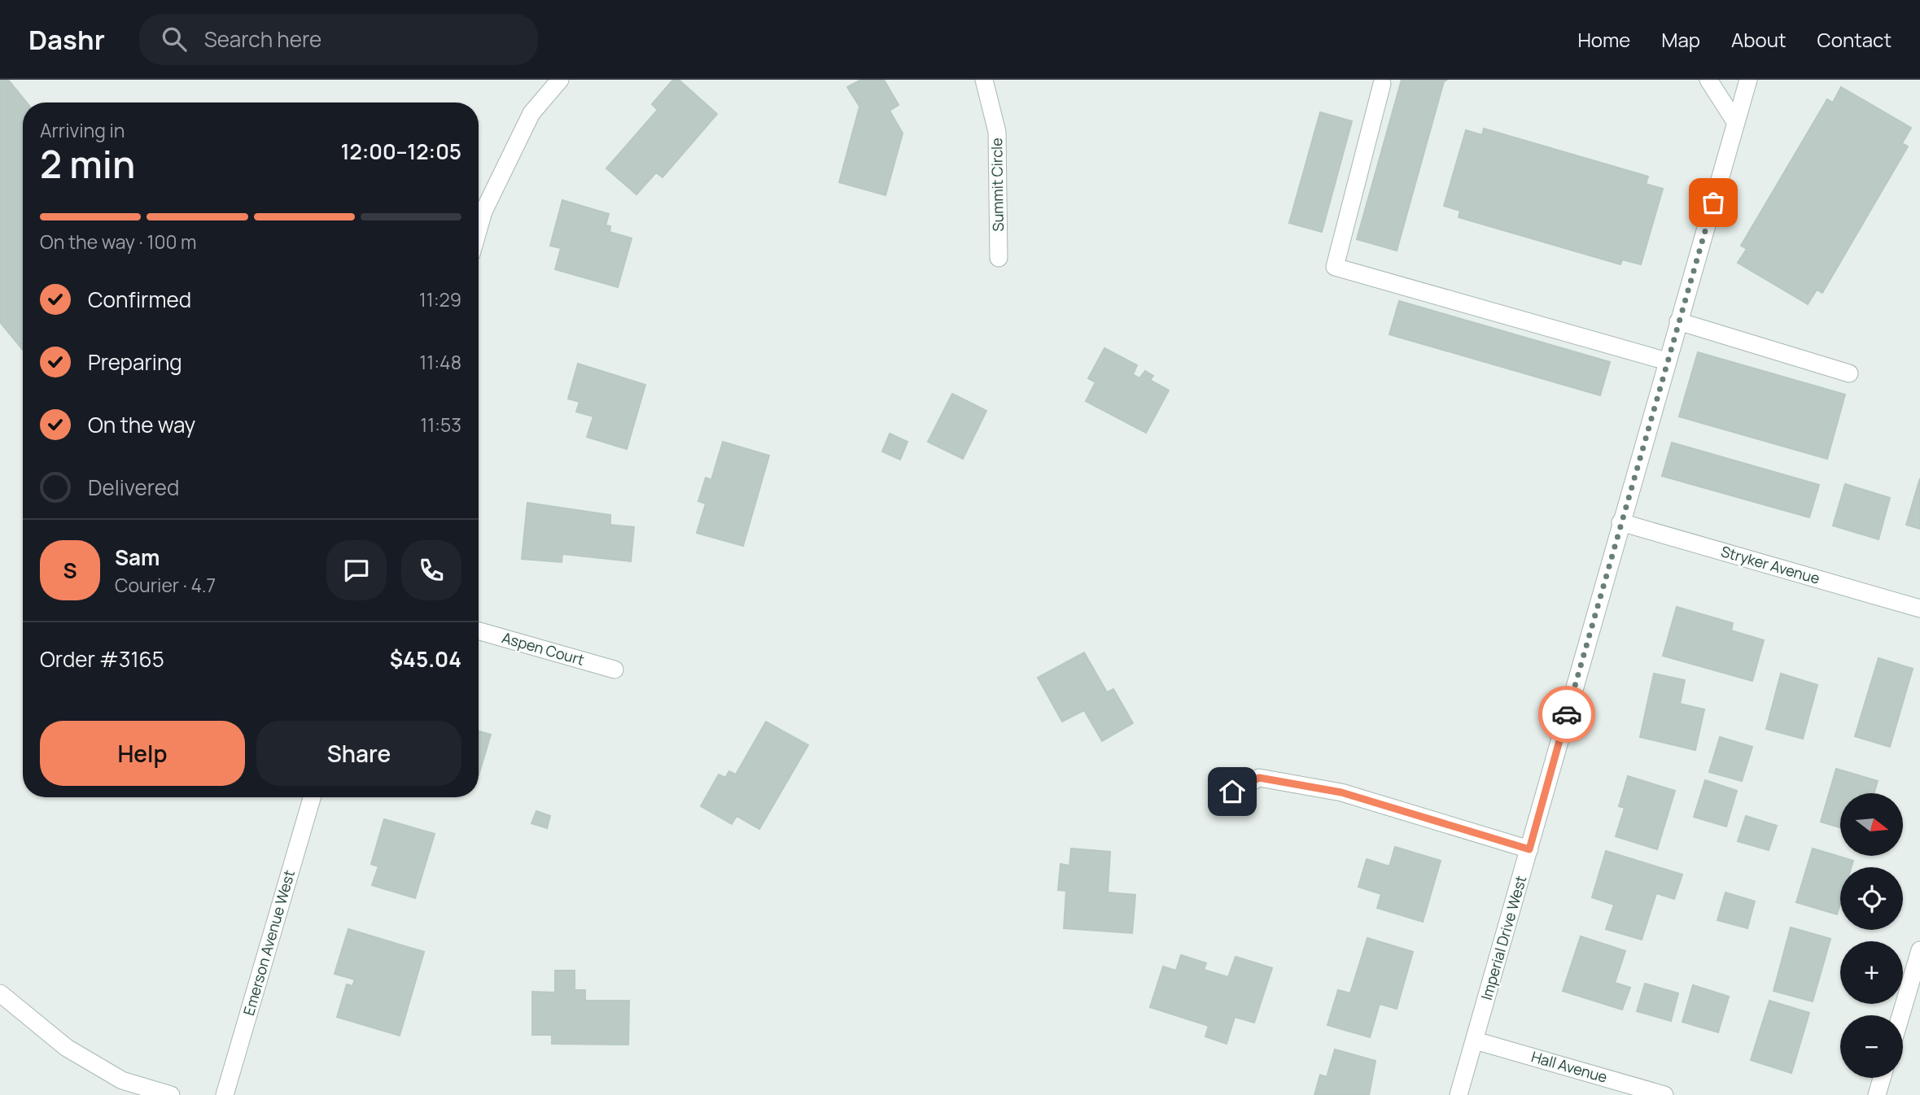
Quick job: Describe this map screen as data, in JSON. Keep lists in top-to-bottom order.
{
  "streets": {
    "street": [
      "Summit Circle",
      "Stryker Avenue",
      "Aspen Court",
      "Imperial Drive West",
      "Emerson Avenue West",
      "Hall Avenue"
    ]
  },
  "crossings": [
    ["Stryker Avenue", "Imperial Drive West"],
    ["Imperial Drive West", "Hall Avenue"]
  ],
  "north": "right",
  "page": {
    "header": "Dashr",
    "search": "Search here",
    "nav": [
      "Home",
      "Map",
      "About",
      "Contact"
    ],
    "heading": ["2 min", "Arriving in", "12:00–12:05"],
    "panel": [
      "Sam",
      "Courier · 4.7",
      "Order #3165",
      "$45.04"
    ],
    "bar": "On the way · 100 m",
    "list": [
      ["Confirmed", "11:29"],
      ["Preparing", "11:48"],
      ["On the way", "11:53"],
      "Delivered"
    ],
    "round": "S",
    "buttons": ["Help", "Share"],
    "map_buttons": ["+", "−"]
  }
}
